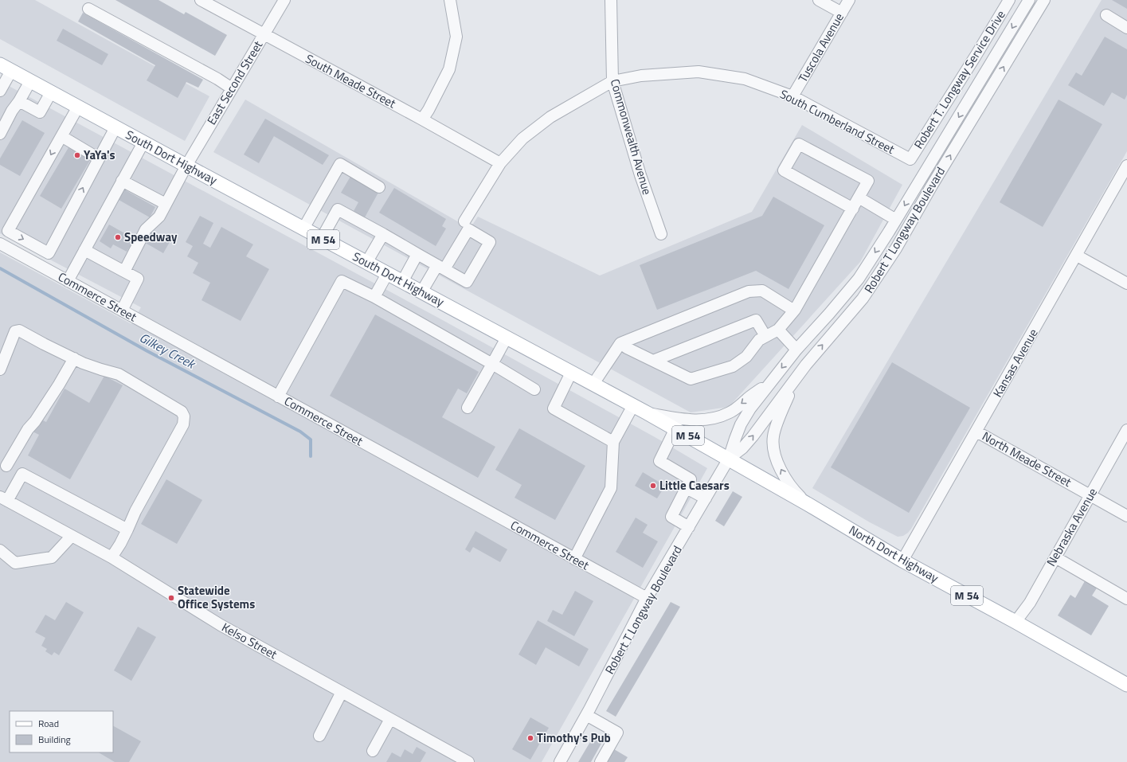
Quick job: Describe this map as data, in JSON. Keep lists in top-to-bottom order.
{
  "streets": {
    "main road": ["South Dort Highway", "M 54", "North Dort Highway"],
    "street": [
      "Tuscola Avenue",
      "Robert T. Longway Service Drive",
      "South Meade Street",
      "East Second Street",
      "South Cumberland Street",
      "Commonwealth Avenue",
      "Robert T Longway Boulevard",
      "Commerce Street",
      "Kansas Avenue",
      "North Meade Street",
      "Nebraska Avenue",
      "Kelso Street"
    ]
  },
  "crossings": [
    ["Tuscola Avenue", "South Cumberland Street"],
    ["Robert T. Longway Service Drive", "South Cumberland Street"],
    ["South Meade Street", "East Second Street"],
    ["South Meade Street", "South Cumberland Street"],
    ["East Second Street", "South Dort Highway"],
    ["South Cumberland Street", "Commonwealth Avenue"],
    ["South Dort Highway", "Robert T Longway Boulevard"],
    ["South Dort Highway", "North Dort Highway"],
    ["Robert T Longway Boulevard", "Commerce Street"],
    ["Robert T Longway Boulevard", "North Dort Highway"],
    ["Kansas Avenue", "North Meade Street"],
    ["Kansas Avenue", "North Dort Highway"],
    ["North Meade Street", "Nebraska Avenue"],
    ["Nebraska Avenue", "North Dort Highway"]
  ],
  "water": ["Gilkey Creek"],
  "places": [
    "YaYa's",
    "Speedway",
    "Little Caesars",
    "Statewide Office Systems",
    "Timothy's Pub"
  ],
  "legend": ["Road", "Building"]
}
